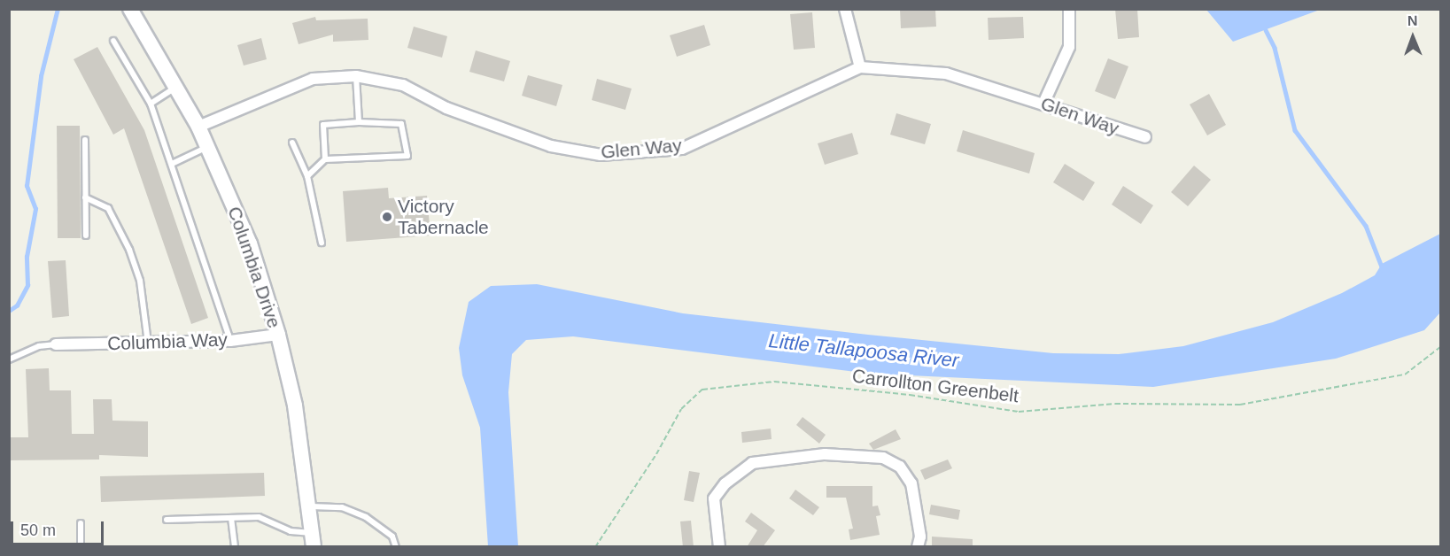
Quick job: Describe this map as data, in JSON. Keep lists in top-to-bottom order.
{
  "streets": {
    "main road": ["Columbia Drive"],
    "street": ["Glen Way", "Columbia Way"],
    "path": ["Carrollton Greenbelt"]
  },
  "crossings": [
    ["Glen Way", "Columbia Drive"],
    ["Columbia Drive", "Columbia Way"]
  ],
  "water": ["Little Tallapoosa River"],
  "places": ["Victory Tabernacle"],
  "scale_bar": "50 m",
  "north": "top"
}
